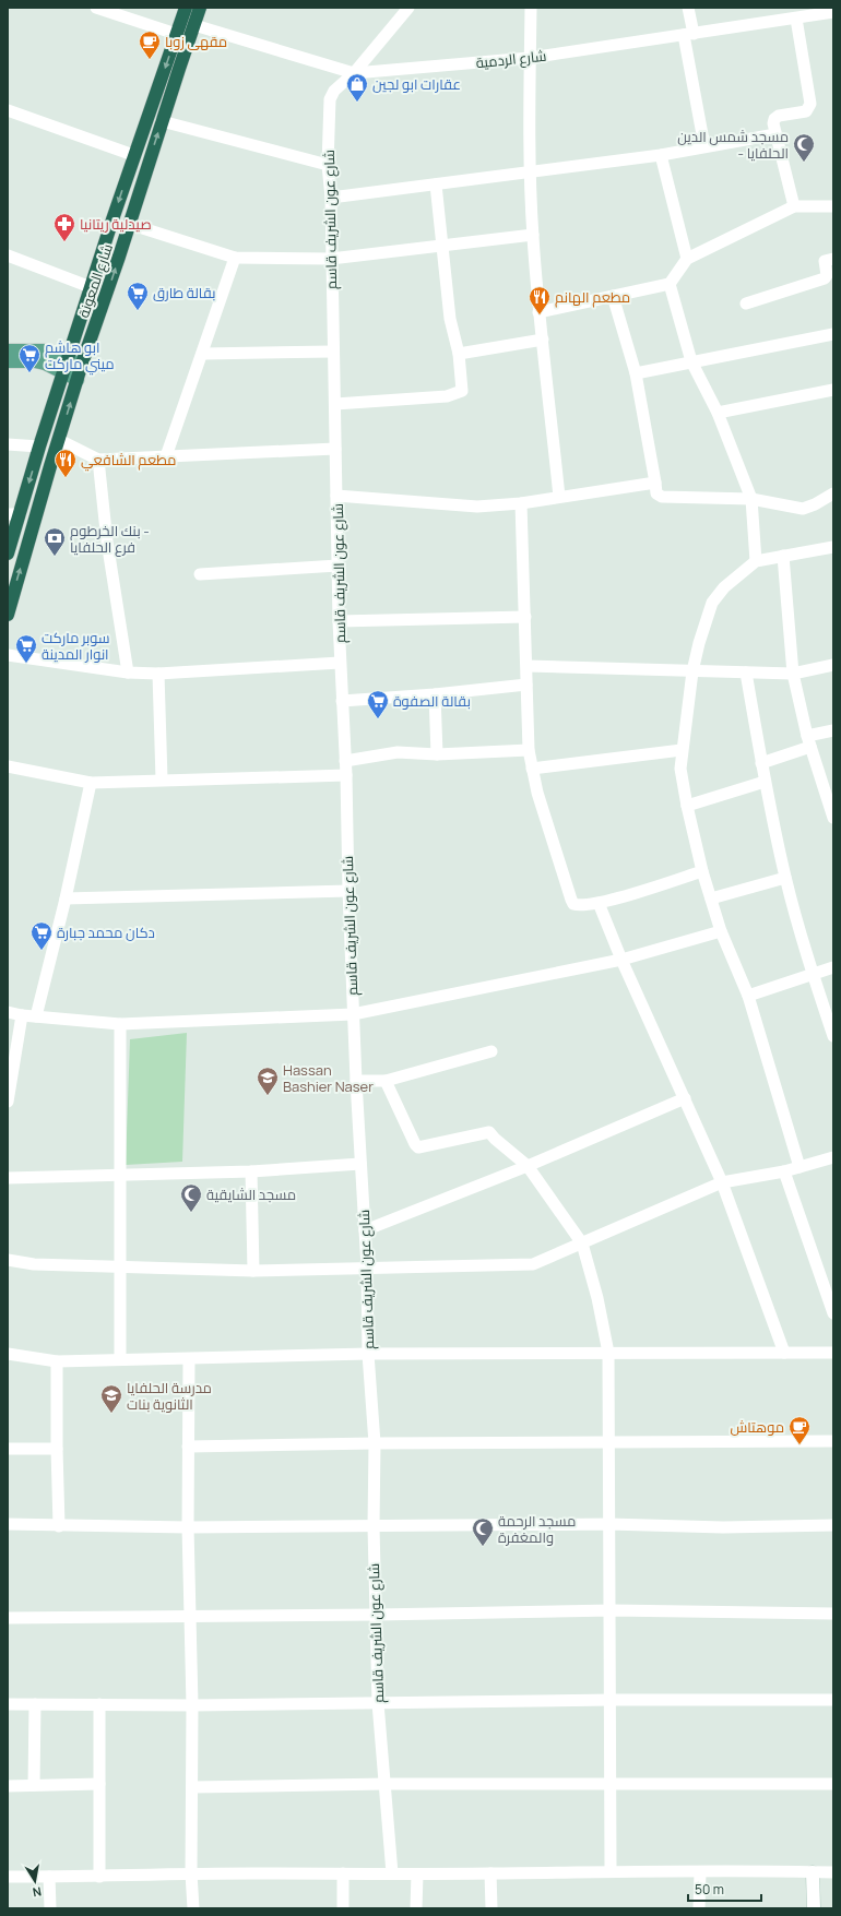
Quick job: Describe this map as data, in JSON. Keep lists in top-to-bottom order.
{
  "streets": {
    "highway": ["شارع المعونة"],
    "street": ["شارع الردمية", "شارع عون الشريف قاسم"]
  },
  "crossings": [
    ["شارع الردمية", "شارع عون الشريف قاسم"],
    ["شارع الردمية", "شارع المعونة"]
  ],
  "places": {
    "cafe": ["مقهى زوبا", "موهتاش"],
    "shop": ["عقارات ابو لجين"],
    "mosque": ["مسجد شمس الدين - الحلفايا", "مسجد الشايقية", "مسجد الرحمة والمغفرة"],
    "pharmacy": ["صيدلية ريتانيا"],
    "supermarket": [
      "بقالة طارق",
      "ابو هاشم ميني ماركت",
      "سوبر ماركت انوار المدينة",
      "بقالة الصفوة",
      "دكان محمد جبارة"
    ],
    "restaurant": ["مطعم الهانم", "مطعم الشافعي"],
    "bank": ["بنك الخرطوم - فرع الحلفايا"],
    "school or university": ["Hassan Bashier Naser", "مدرسة الحلفايا الثانوية بنات"]
  },
  "scale_bar": "50 m",
  "north": "bottom"
}
